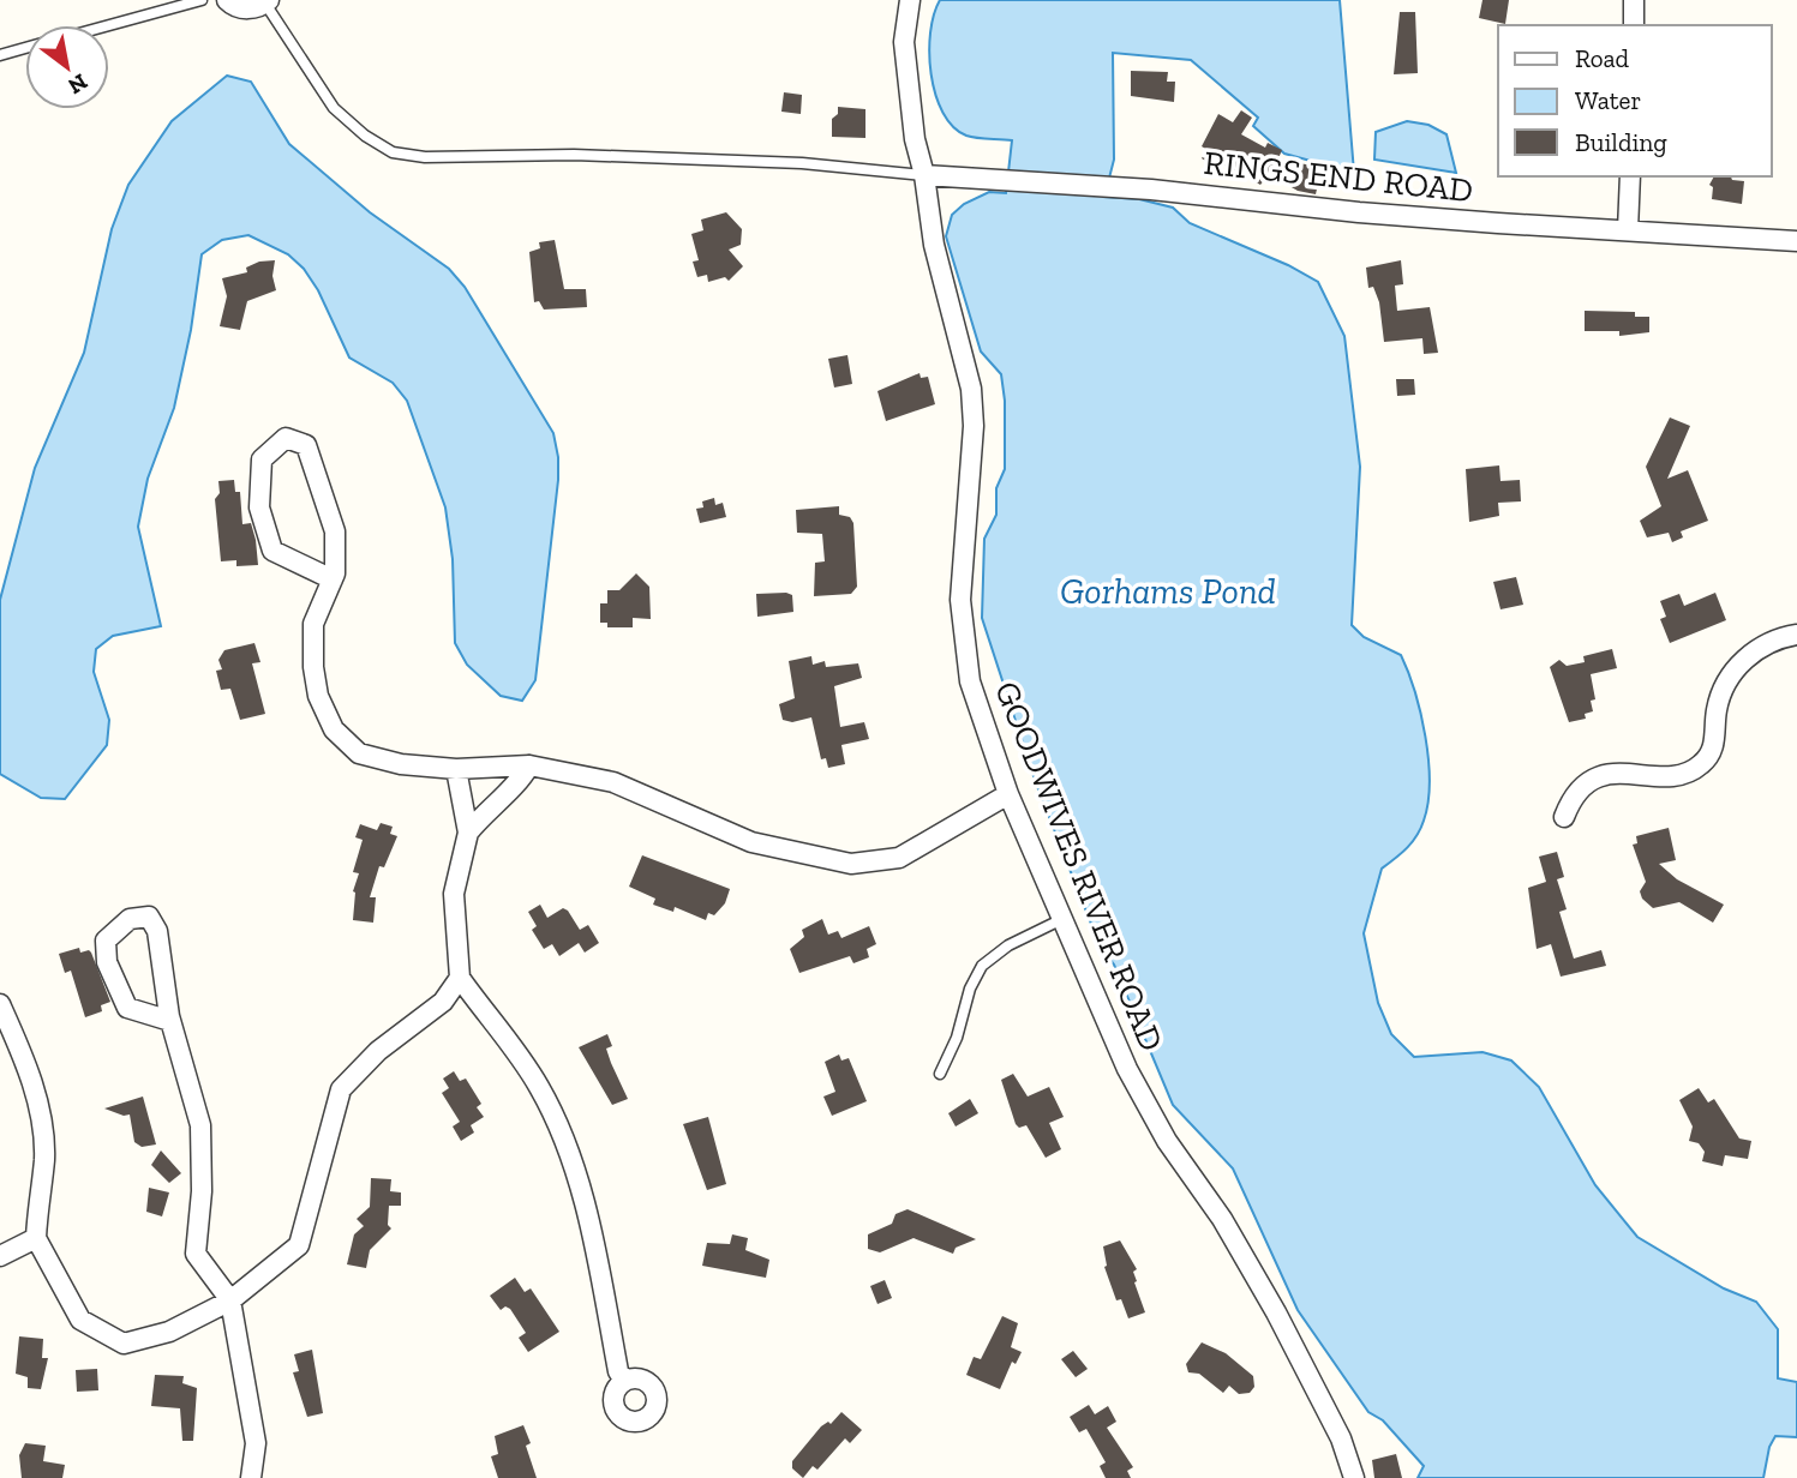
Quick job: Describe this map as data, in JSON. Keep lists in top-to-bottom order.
{
  "streets": {
    "street": ["RINGS END ROAD", "GOODWIVES RIVER ROAD"]
  },
  "crossings": [
    ["RINGS END ROAD", "GOODWIVES RIVER ROAD"]
  ],
  "water": ["Gorhams Pond"],
  "legend": ["Road", "Water", "Building"],
  "north": "bottom right"
}
